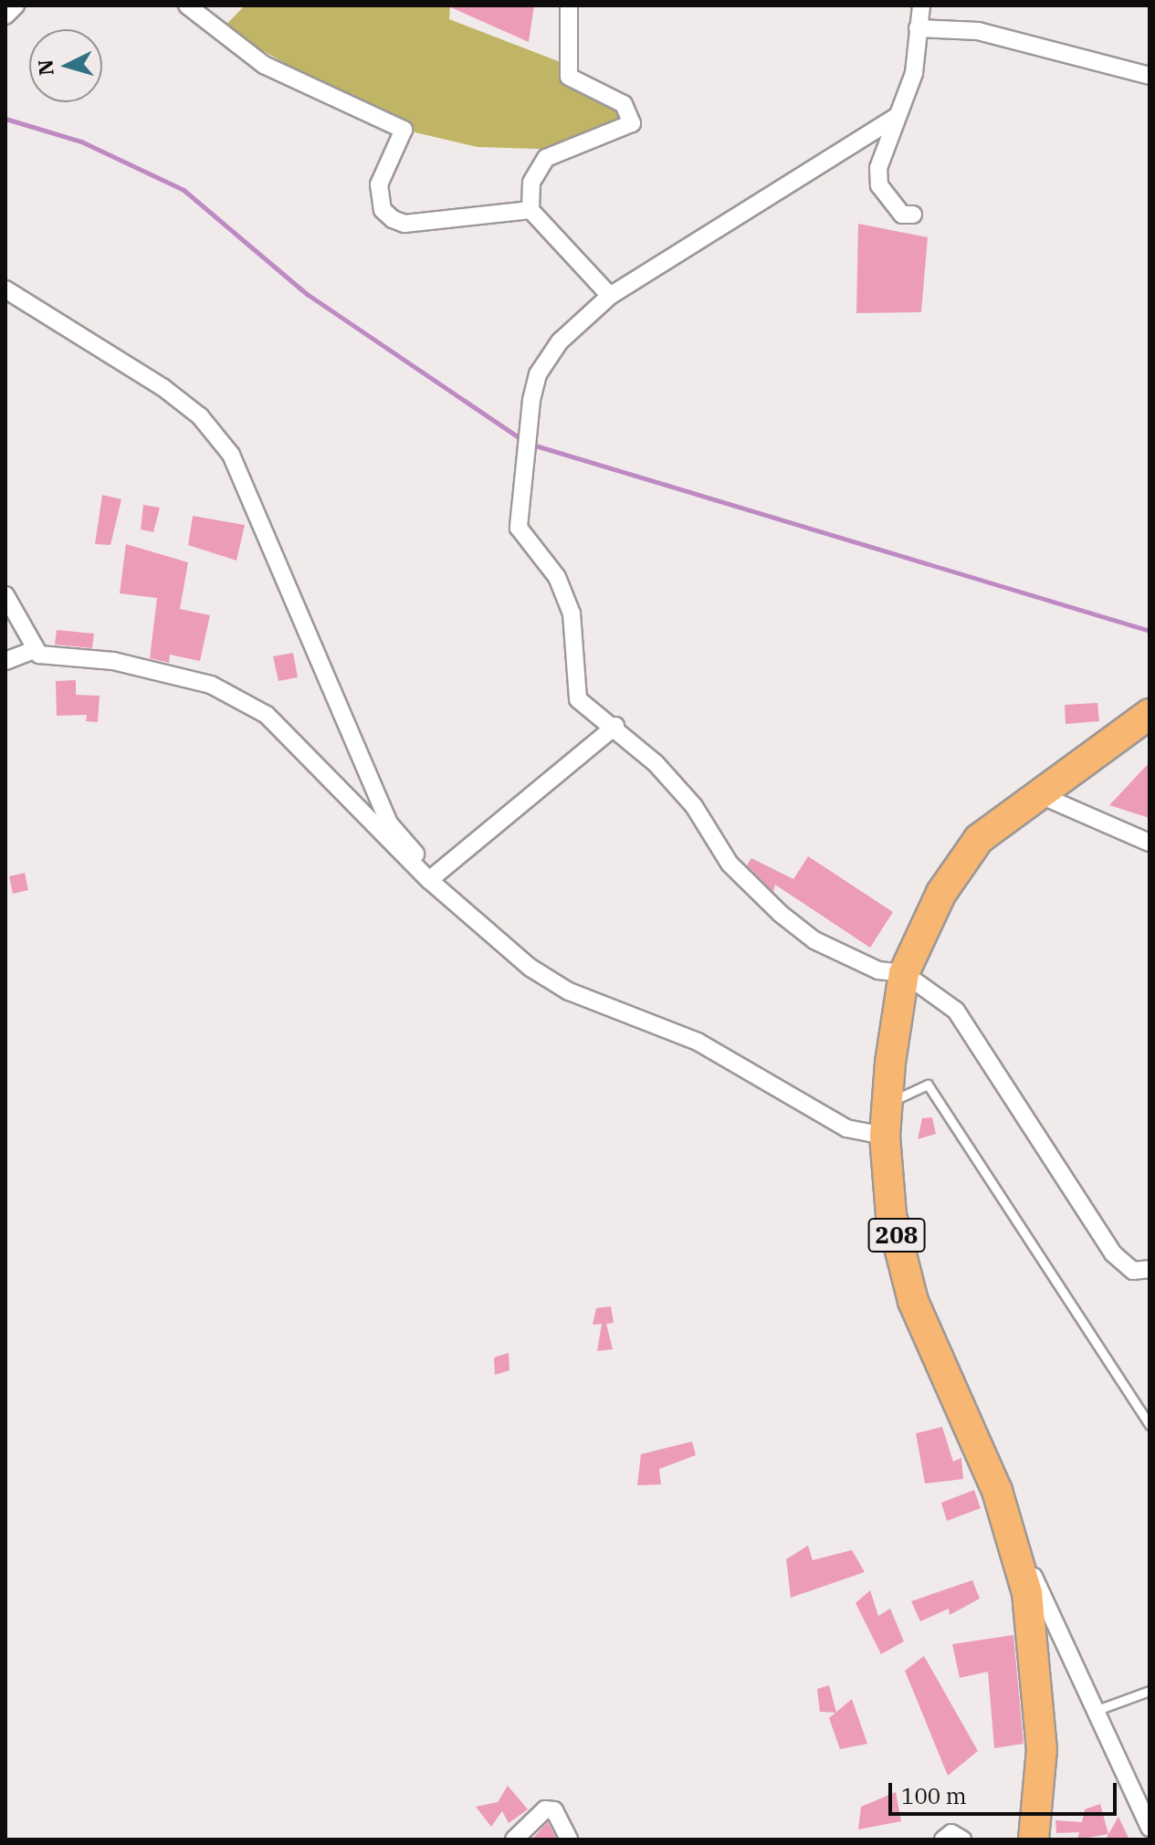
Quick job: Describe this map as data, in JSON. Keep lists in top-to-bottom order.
{
  "streets": {
    "highway": ["208"]
  },
  "scale_bar": "100 m",
  "north": "left"
}
